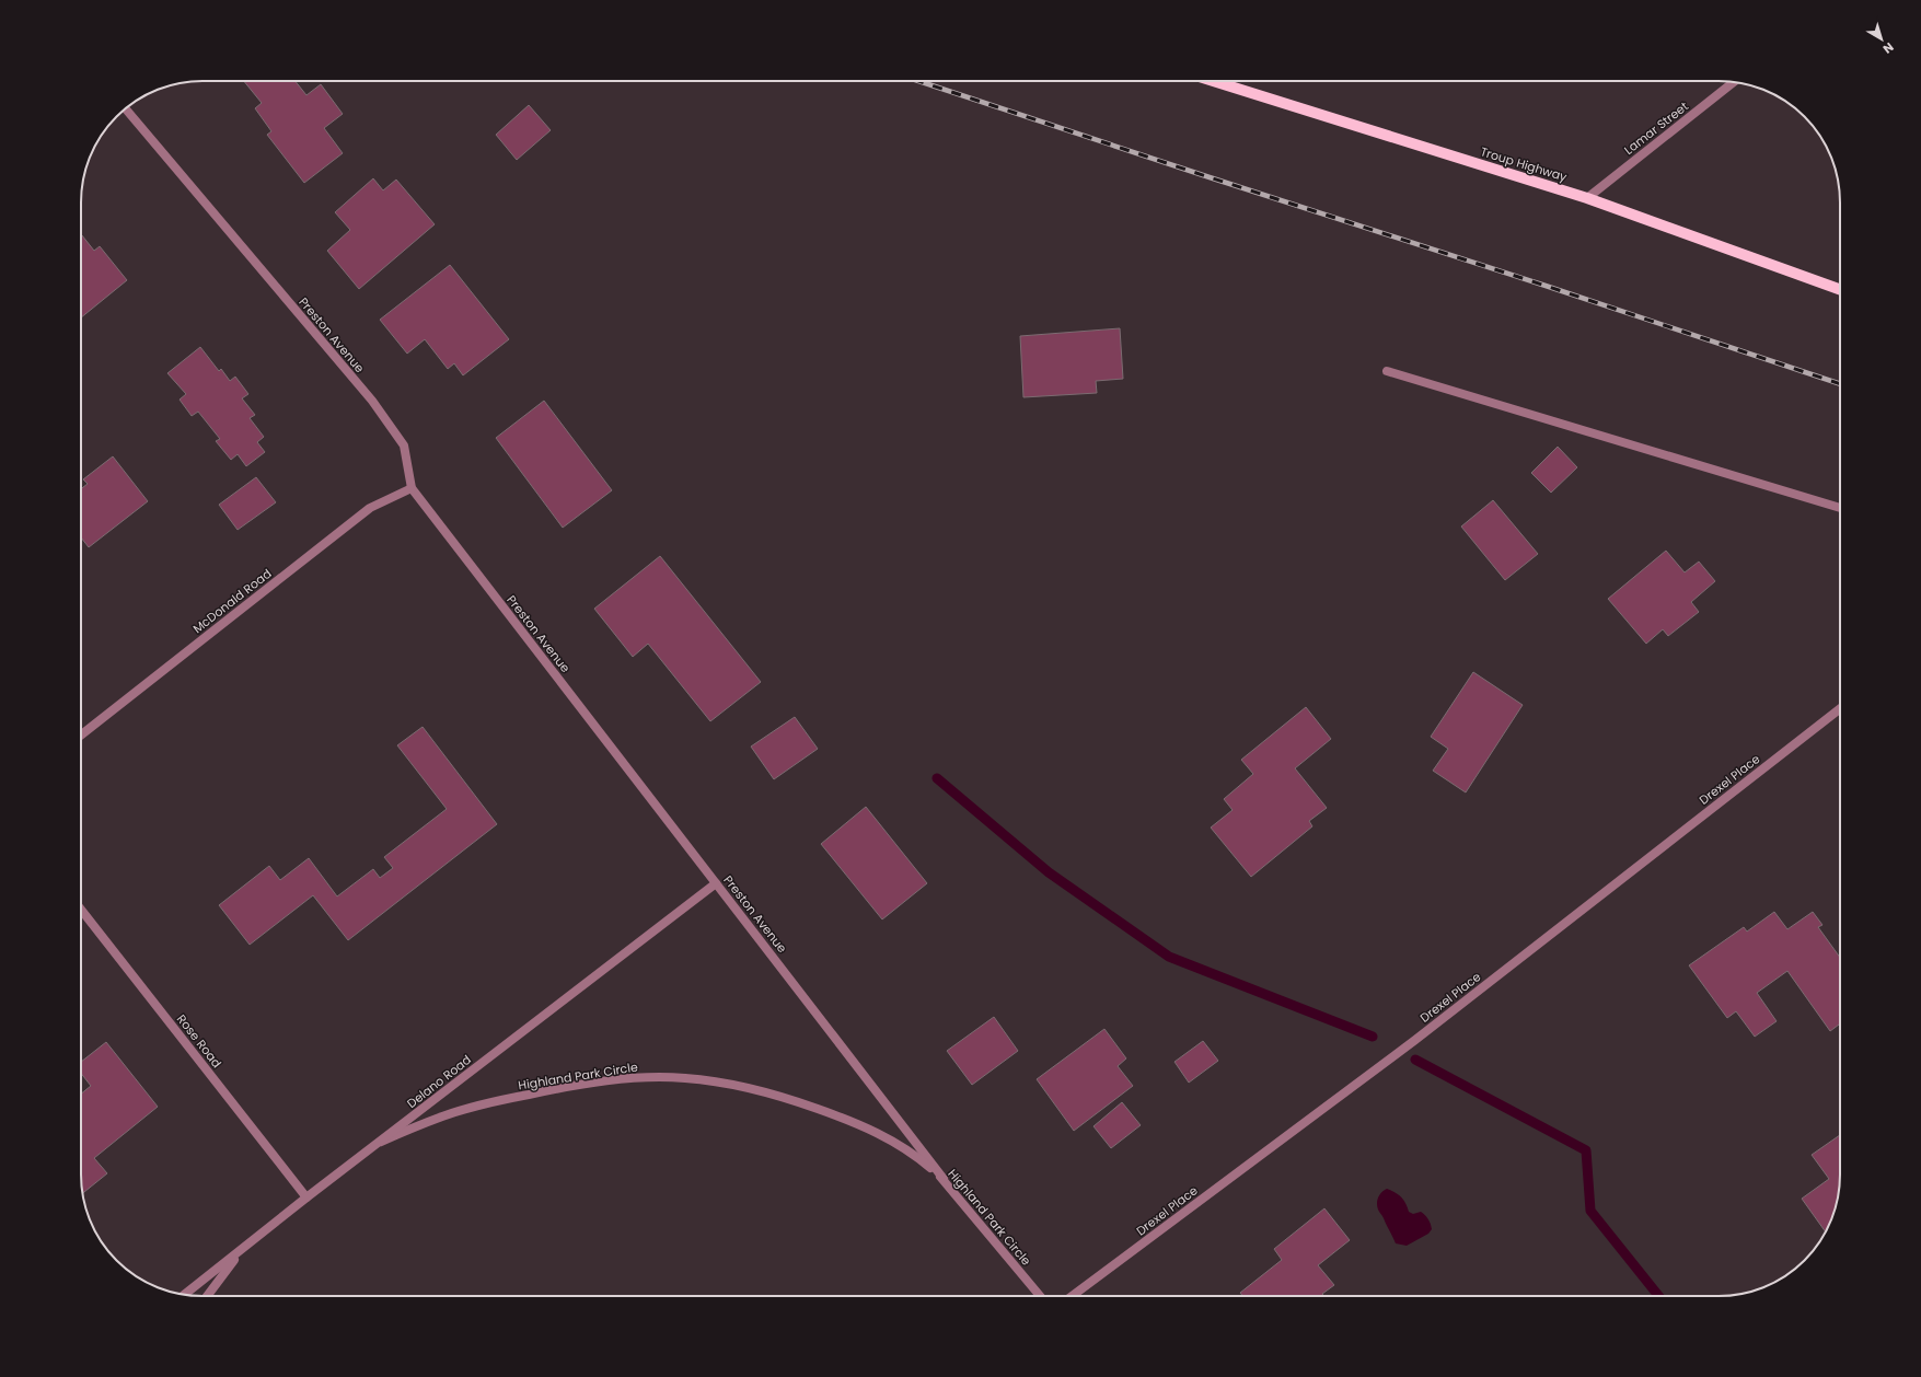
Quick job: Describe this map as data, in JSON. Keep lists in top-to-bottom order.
{
  "streets": {
    "main road": ["Troup Highway"],
    "street": [
      "Lamar Street",
      "Preston Avenue",
      "McDonald Road",
      "Drexel Place",
      "Rose Road",
      "Highland Park Circle",
      "Delano Road"
    ]
  },
  "crossings": [
    ["Lamar Street", "Troup Highway"],
    ["Preston Avenue", "McDonald Road"],
    ["Preston Avenue", "Highland Park Circle"],
    ["Preston Avenue", "Delano Road"],
    ["Rose Road", "Delano Road"],
    ["Highland Park Circle", "Delano Road"]
  ],
  "north": "bottom right"
}
